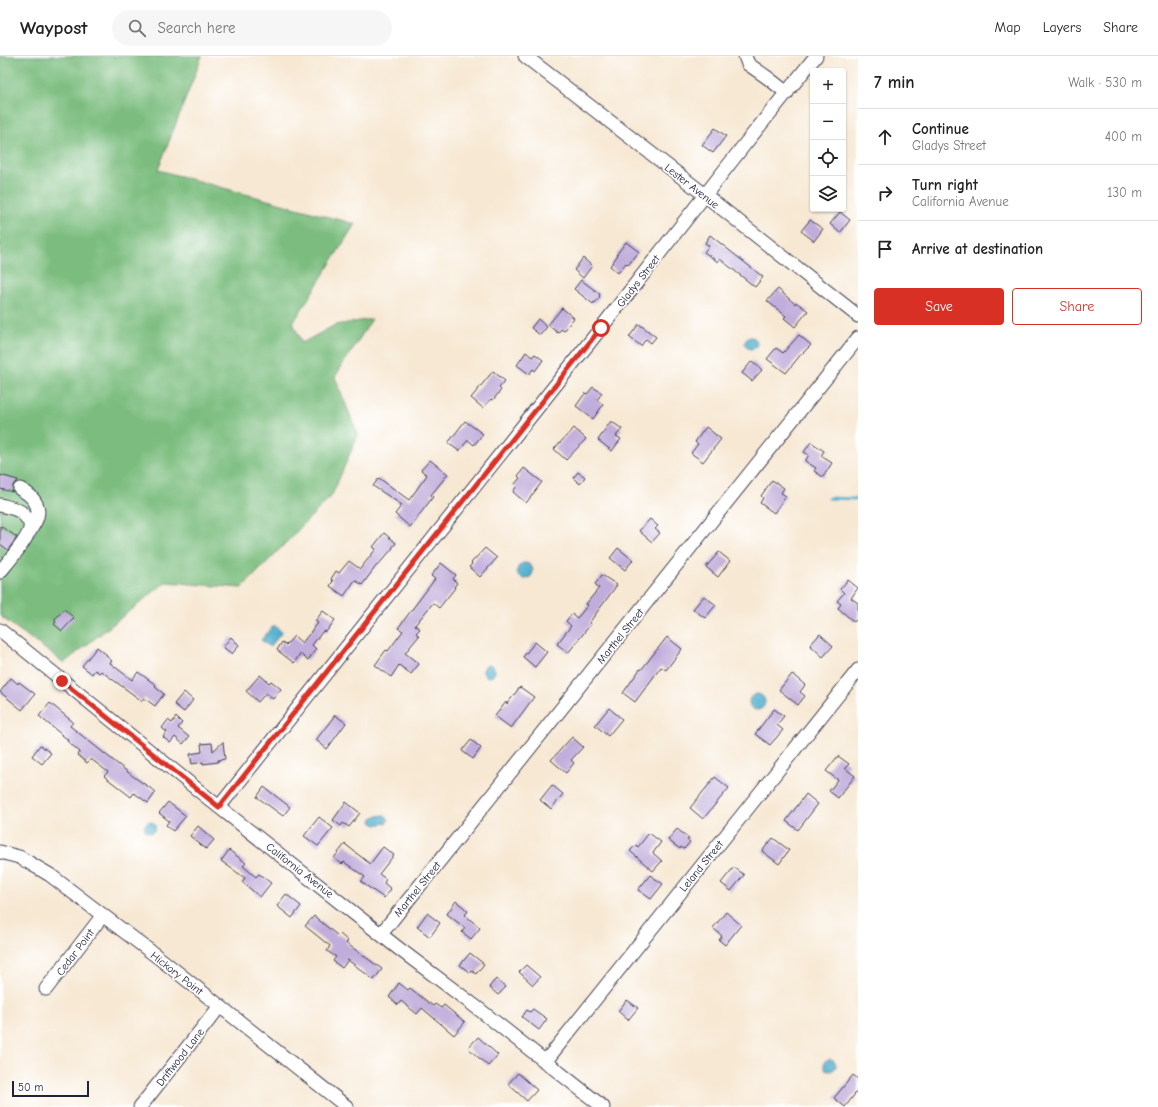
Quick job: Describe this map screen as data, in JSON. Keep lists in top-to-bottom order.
{
  "streets": {
    "street": [
      "Lester Avenue",
      "Gladys Street",
      "Marthel Street",
      "Leland Street",
      "California Avenue",
      "Cedar Point",
      "Hickory Point",
      "Driftwood Lane"
    ]
  },
  "crossings": [
    ["Lester Avenue", "Gladys Street"],
    ["Gladys Street", "California Avenue"],
    ["Marthel Street", "California Avenue"],
    ["Leland Street", "California Avenue"],
    ["Cedar Point", "Hickory Point"],
    ["Hickory Point", "Driftwood Lane"]
  ],
  "scale_bar": "50 m",
  "page": {
    "header": "Waypost",
    "search": "Search here",
    "nav": ["Map", "Layers", "Share"],
    "heading": ["7 min", "Walk · 530 m"],
    "map_buttons": ["+", "−"],
    "list": [
      ["Continue", "Gladys Street", "400 m"],
      ["Turn right", "California Avenue", "130 m"],
      "Arrive at destination"
    ],
    "buttons": ["Save", "Share"],
    "scale": "50 m"
  }
}
